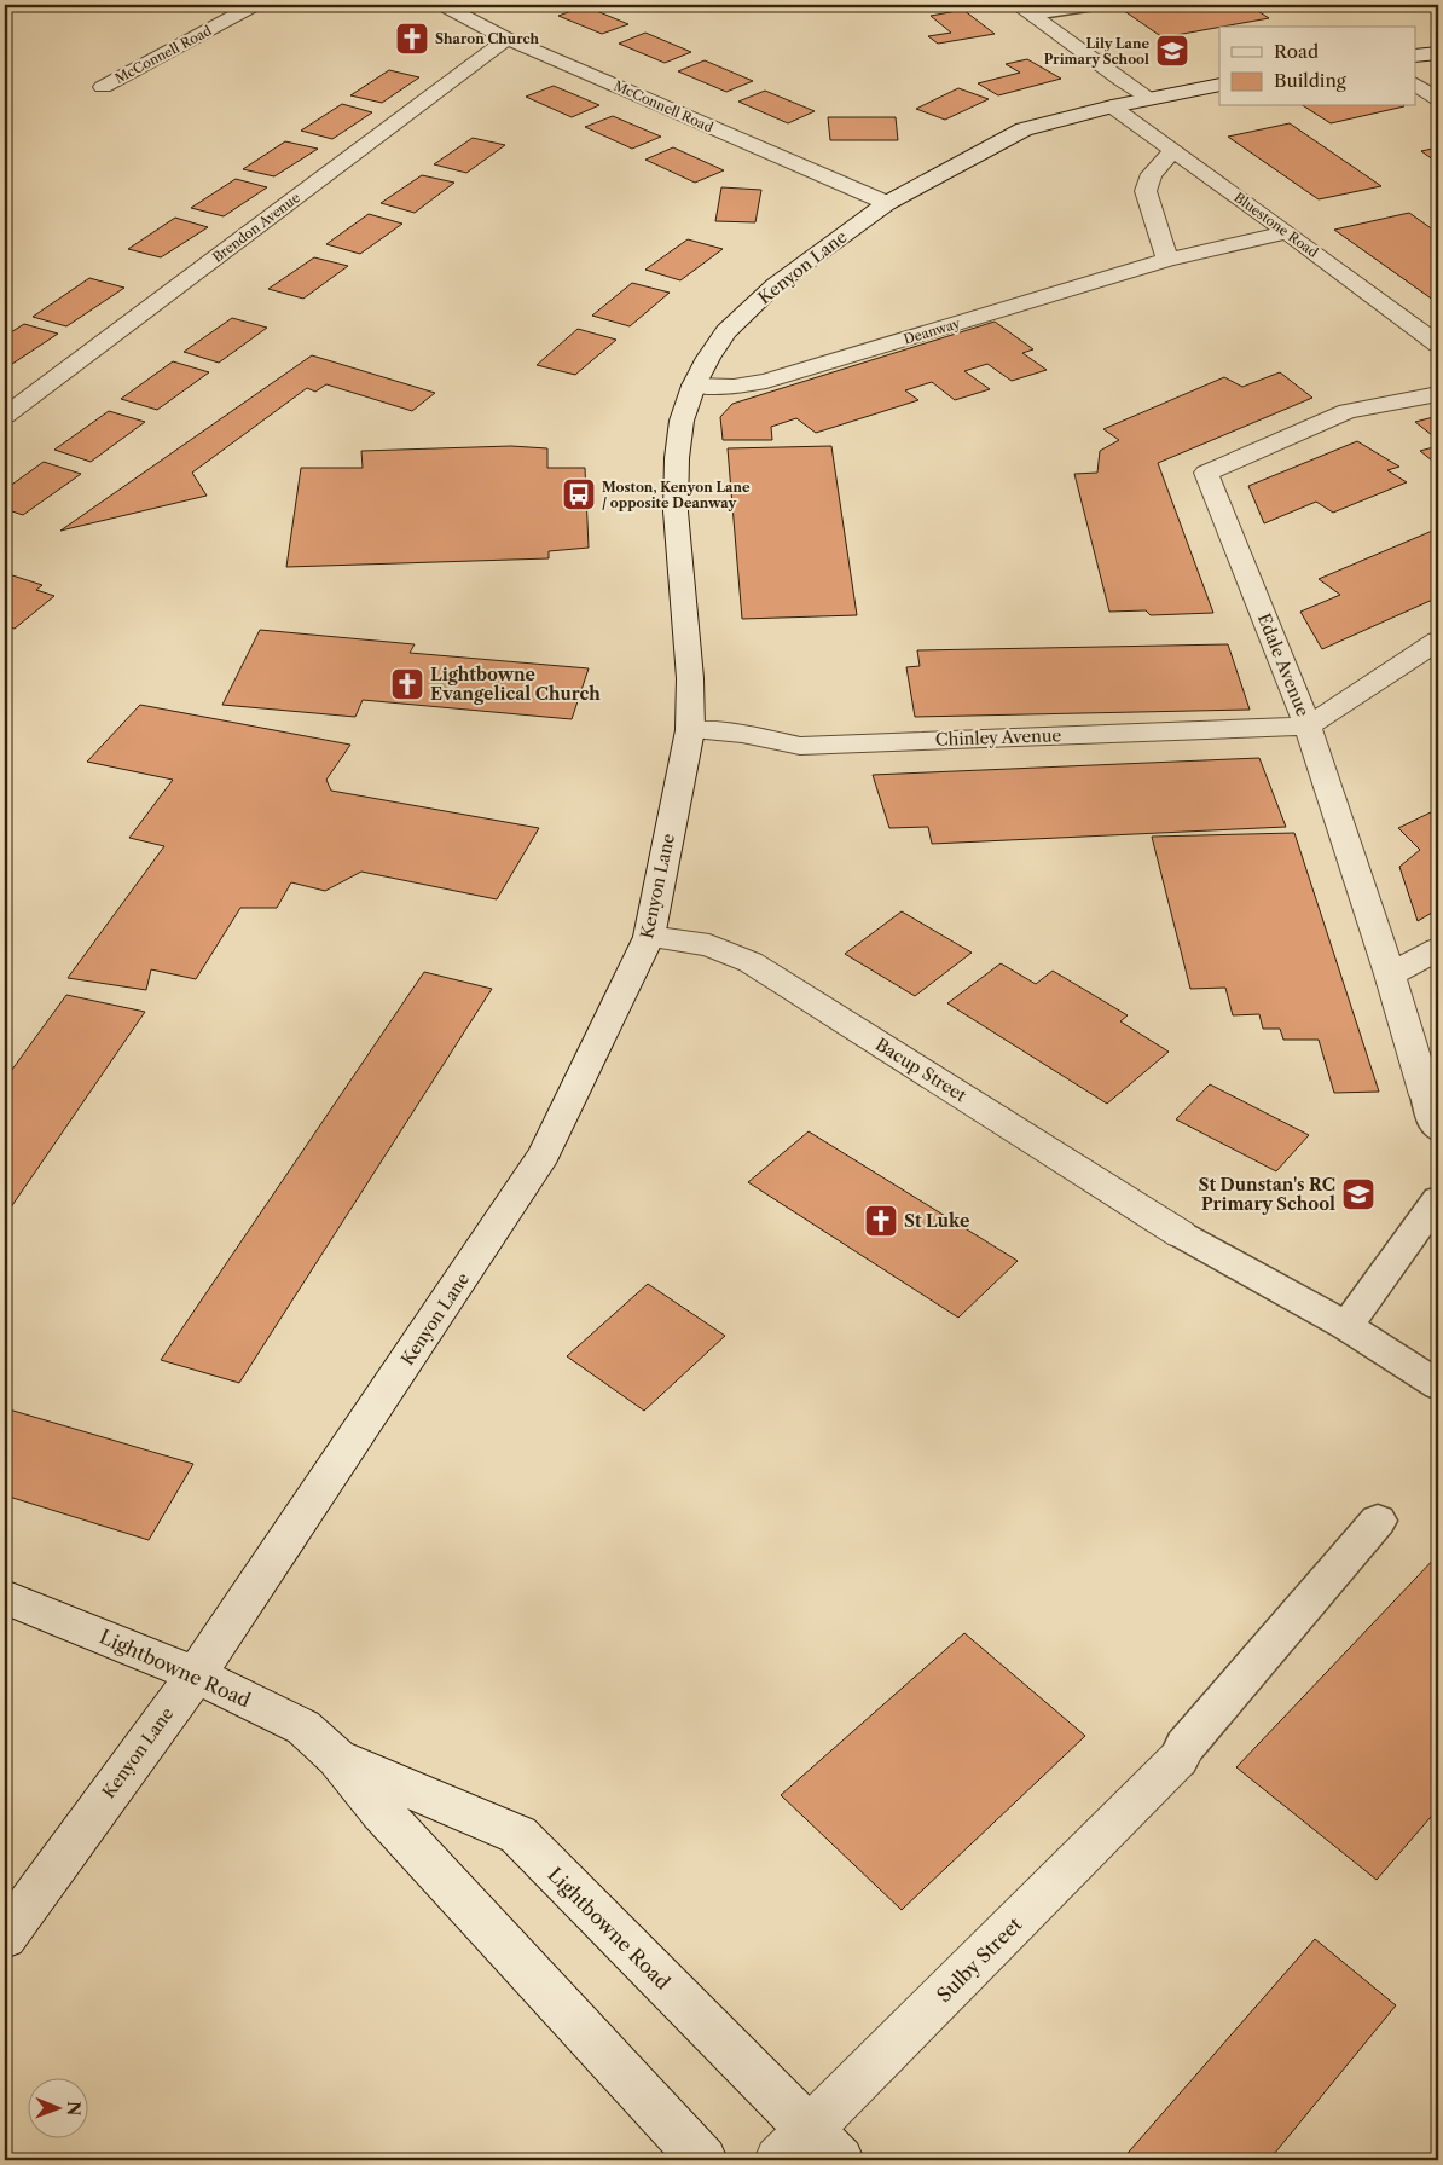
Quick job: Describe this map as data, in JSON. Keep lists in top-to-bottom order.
{
  "streets": {
    "street": [
      "McConnell Road",
      "Bluestone Road",
      "Brendon Avenue",
      "Kenyon Lane",
      "Deanway",
      "Edale Avenue",
      "Chinley Avenue",
      "Bacup Street",
      "Lightbowne Road",
      "Sulby Street"
    ]
  },
  "crossings": [
    ["McConnell Road", "Brendon Avenue"],
    ["McConnell Road", "Kenyon Lane"],
    ["Bluestone Road", "Kenyon Lane"],
    ["Bluestone Road", "Deanway"],
    ["Kenyon Lane", "Deanway"],
    ["Kenyon Lane", "Chinley Avenue"],
    ["Kenyon Lane", "Bacup Street"],
    ["Kenyon Lane", "Lightbowne Road"],
    ["Edale Avenue", "Chinley Avenue"],
    ["Lightbowne Road", "Sulby Street"]
  ],
  "places": {
    "church": ["Sharon Church", "Lightbowne Evangelical Church", "St Luke"],
    "school or university": ["Lily Lane Primary School", "St Dunstan's RC Primary School"],
    "bus stop": ["Moston, Kenyon Lane / opposite Deanway"]
  },
  "legend": ["Road", "Building"],
  "north": "right"
}
